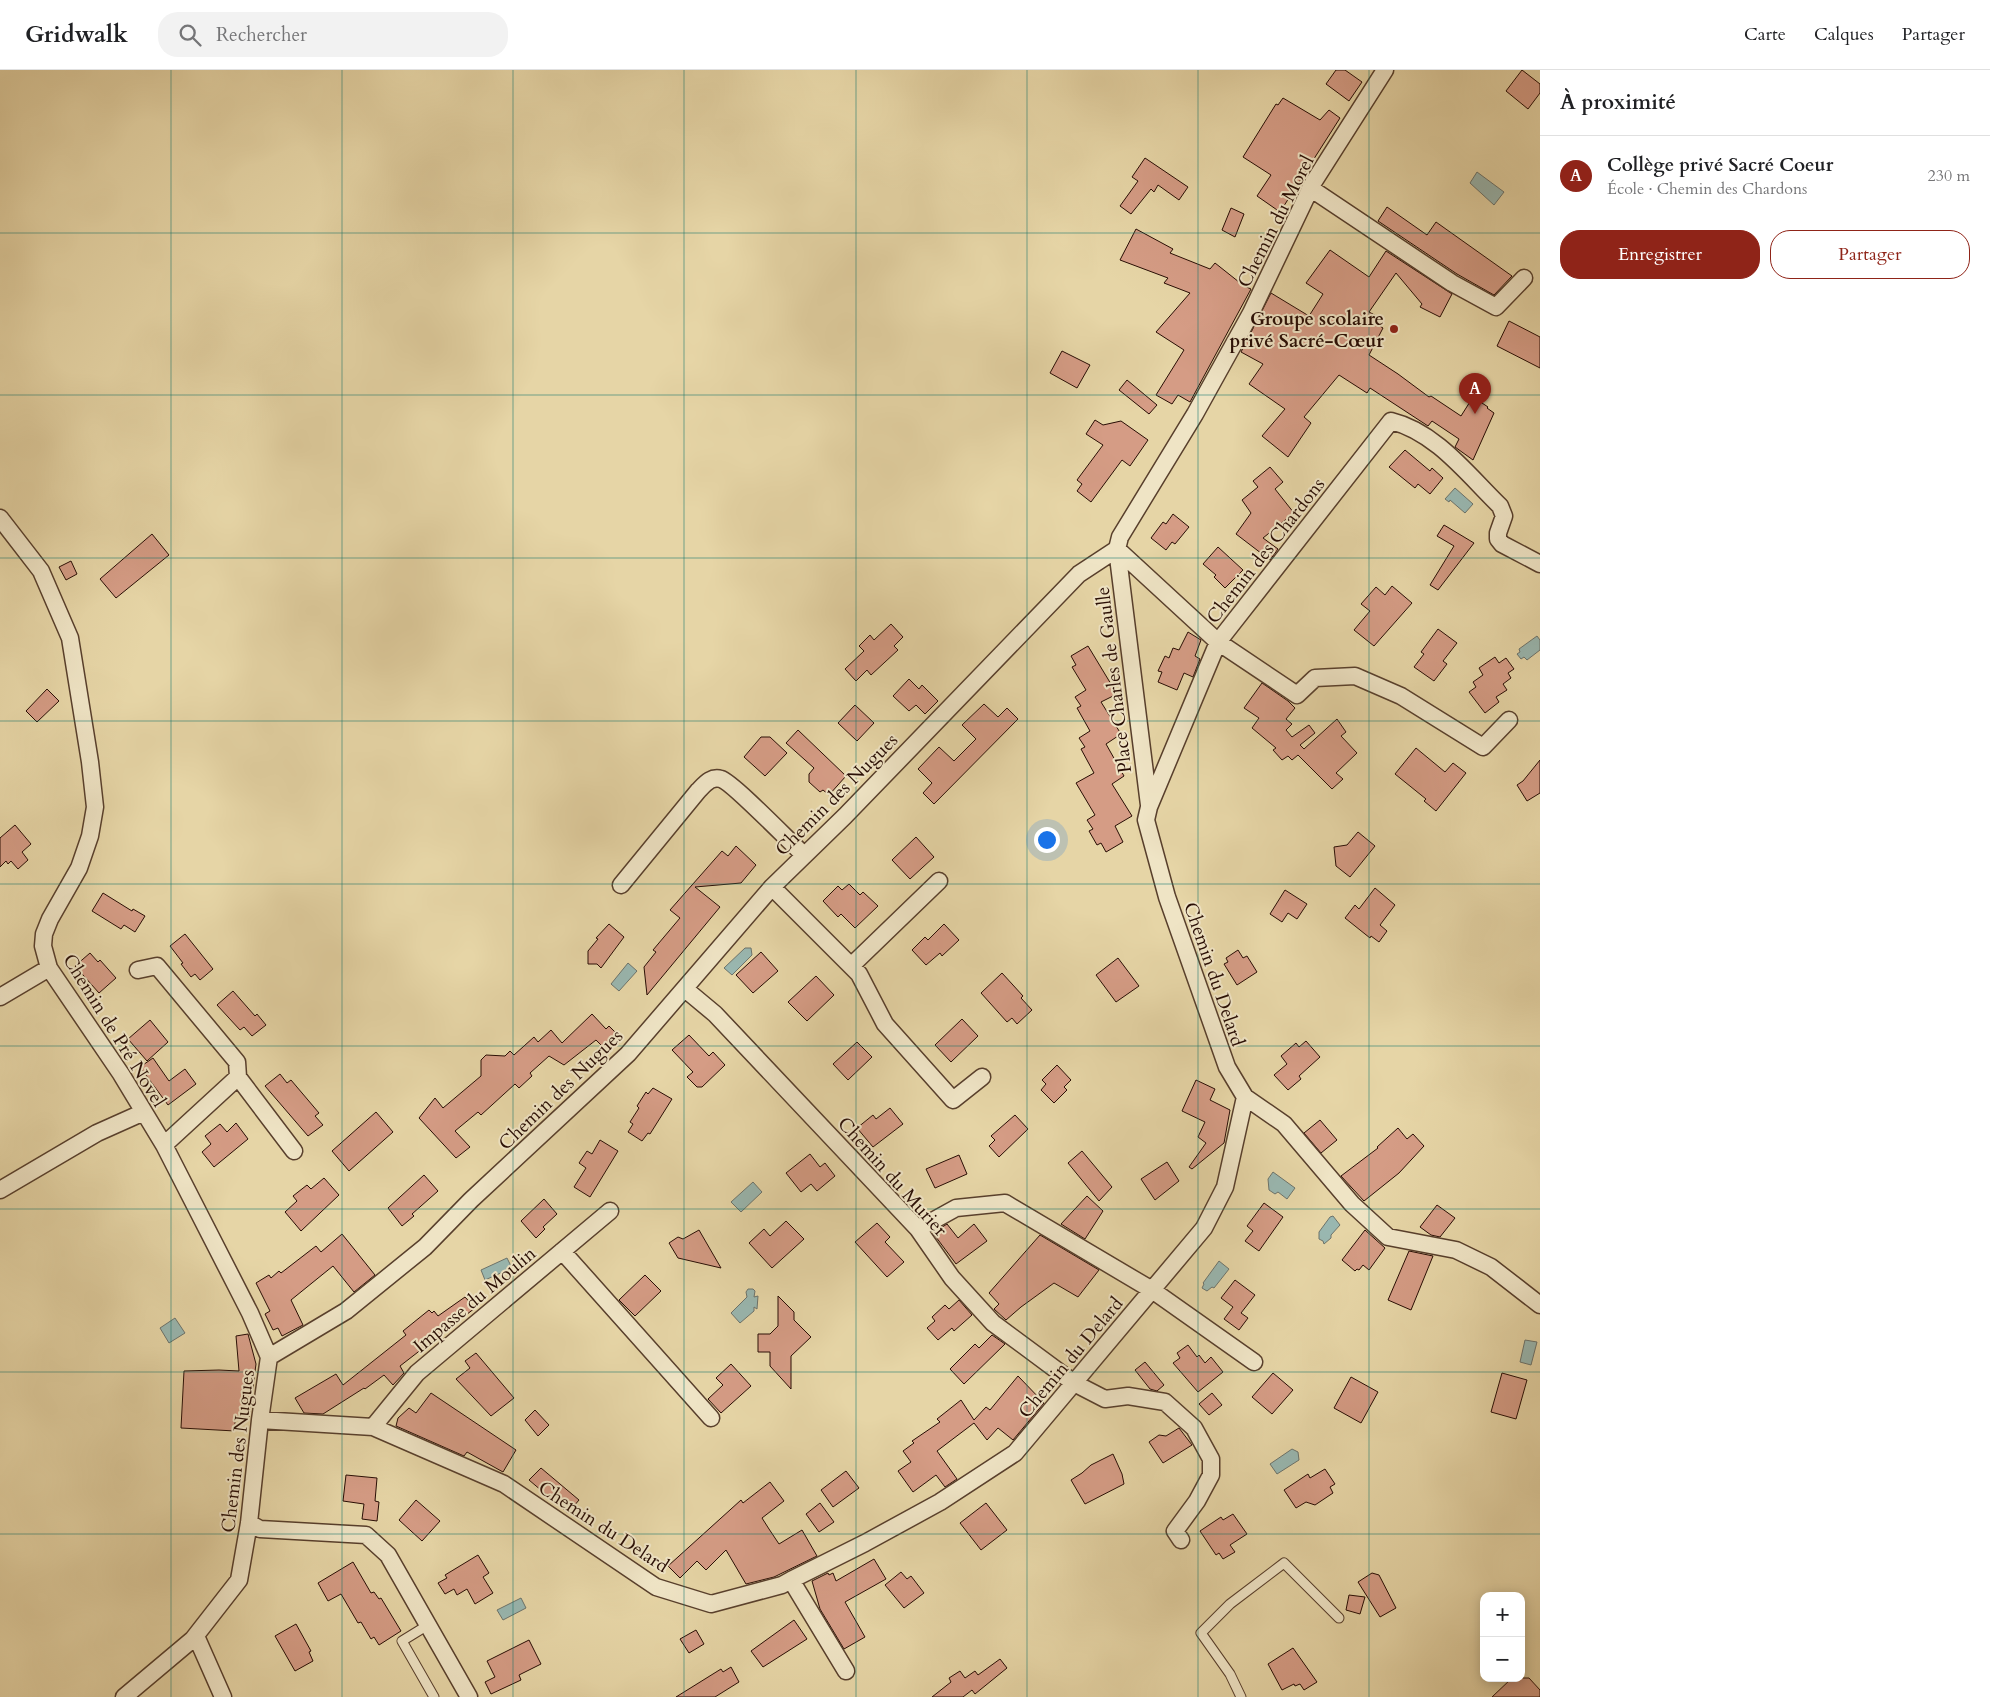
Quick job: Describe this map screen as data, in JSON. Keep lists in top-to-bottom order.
{
  "streets": {
    "street": [
      "Chemin du Morel",
      "Chemin des Chardons",
      "Place Charles de Gaulle",
      "Chemin des Nugues",
      "Chemin du Delard",
      "Chemin de Pré Novel",
      "Chemin du Murier",
      "Impasse du Moulin"
    ]
  },
  "crossings": [
    ["Chemin du Morel", "Place Charles de Gaulle"],
    ["Chemin du Morel", "Chemin des Nugues"],
    ["Chemin des Chardons", "Chemin du Delard"],
    ["Place Charles de Gaulle", "Chemin des Nugues"],
    ["Place Charles de Gaulle", "Chemin du Delard"],
    ["Chemin des Nugues", "Chemin du Delard"],
    ["Chemin des Nugues", "Chemin de Pré Novel"],
    ["Chemin des Nugues", "Chemin du Murier"],
    ["Chemin du Delard", "Chemin du Murier"],
    ["Chemin du Delard", "Impasse du Moulin"]
  ],
  "places": ["Groupe scolaire privé Sacré-Cœur"],
  "page": {
    "header": "Gridwalk",
    "search": "Rechercher",
    "nav": ["Carte", "Calques", "Partager"],
    "heading": "À proximité",
    "list": [
      {
        "mark": "A",
        "name": "Collège privé Sacré Coeur",
        "note": "École · Chemin des Chardons",
        "value": "230 m"
      }
    ],
    "buttons": ["Enregistrer", "Partager"],
    "pins": "A",
    "map_buttons": ["+", "−"]
  }
}
